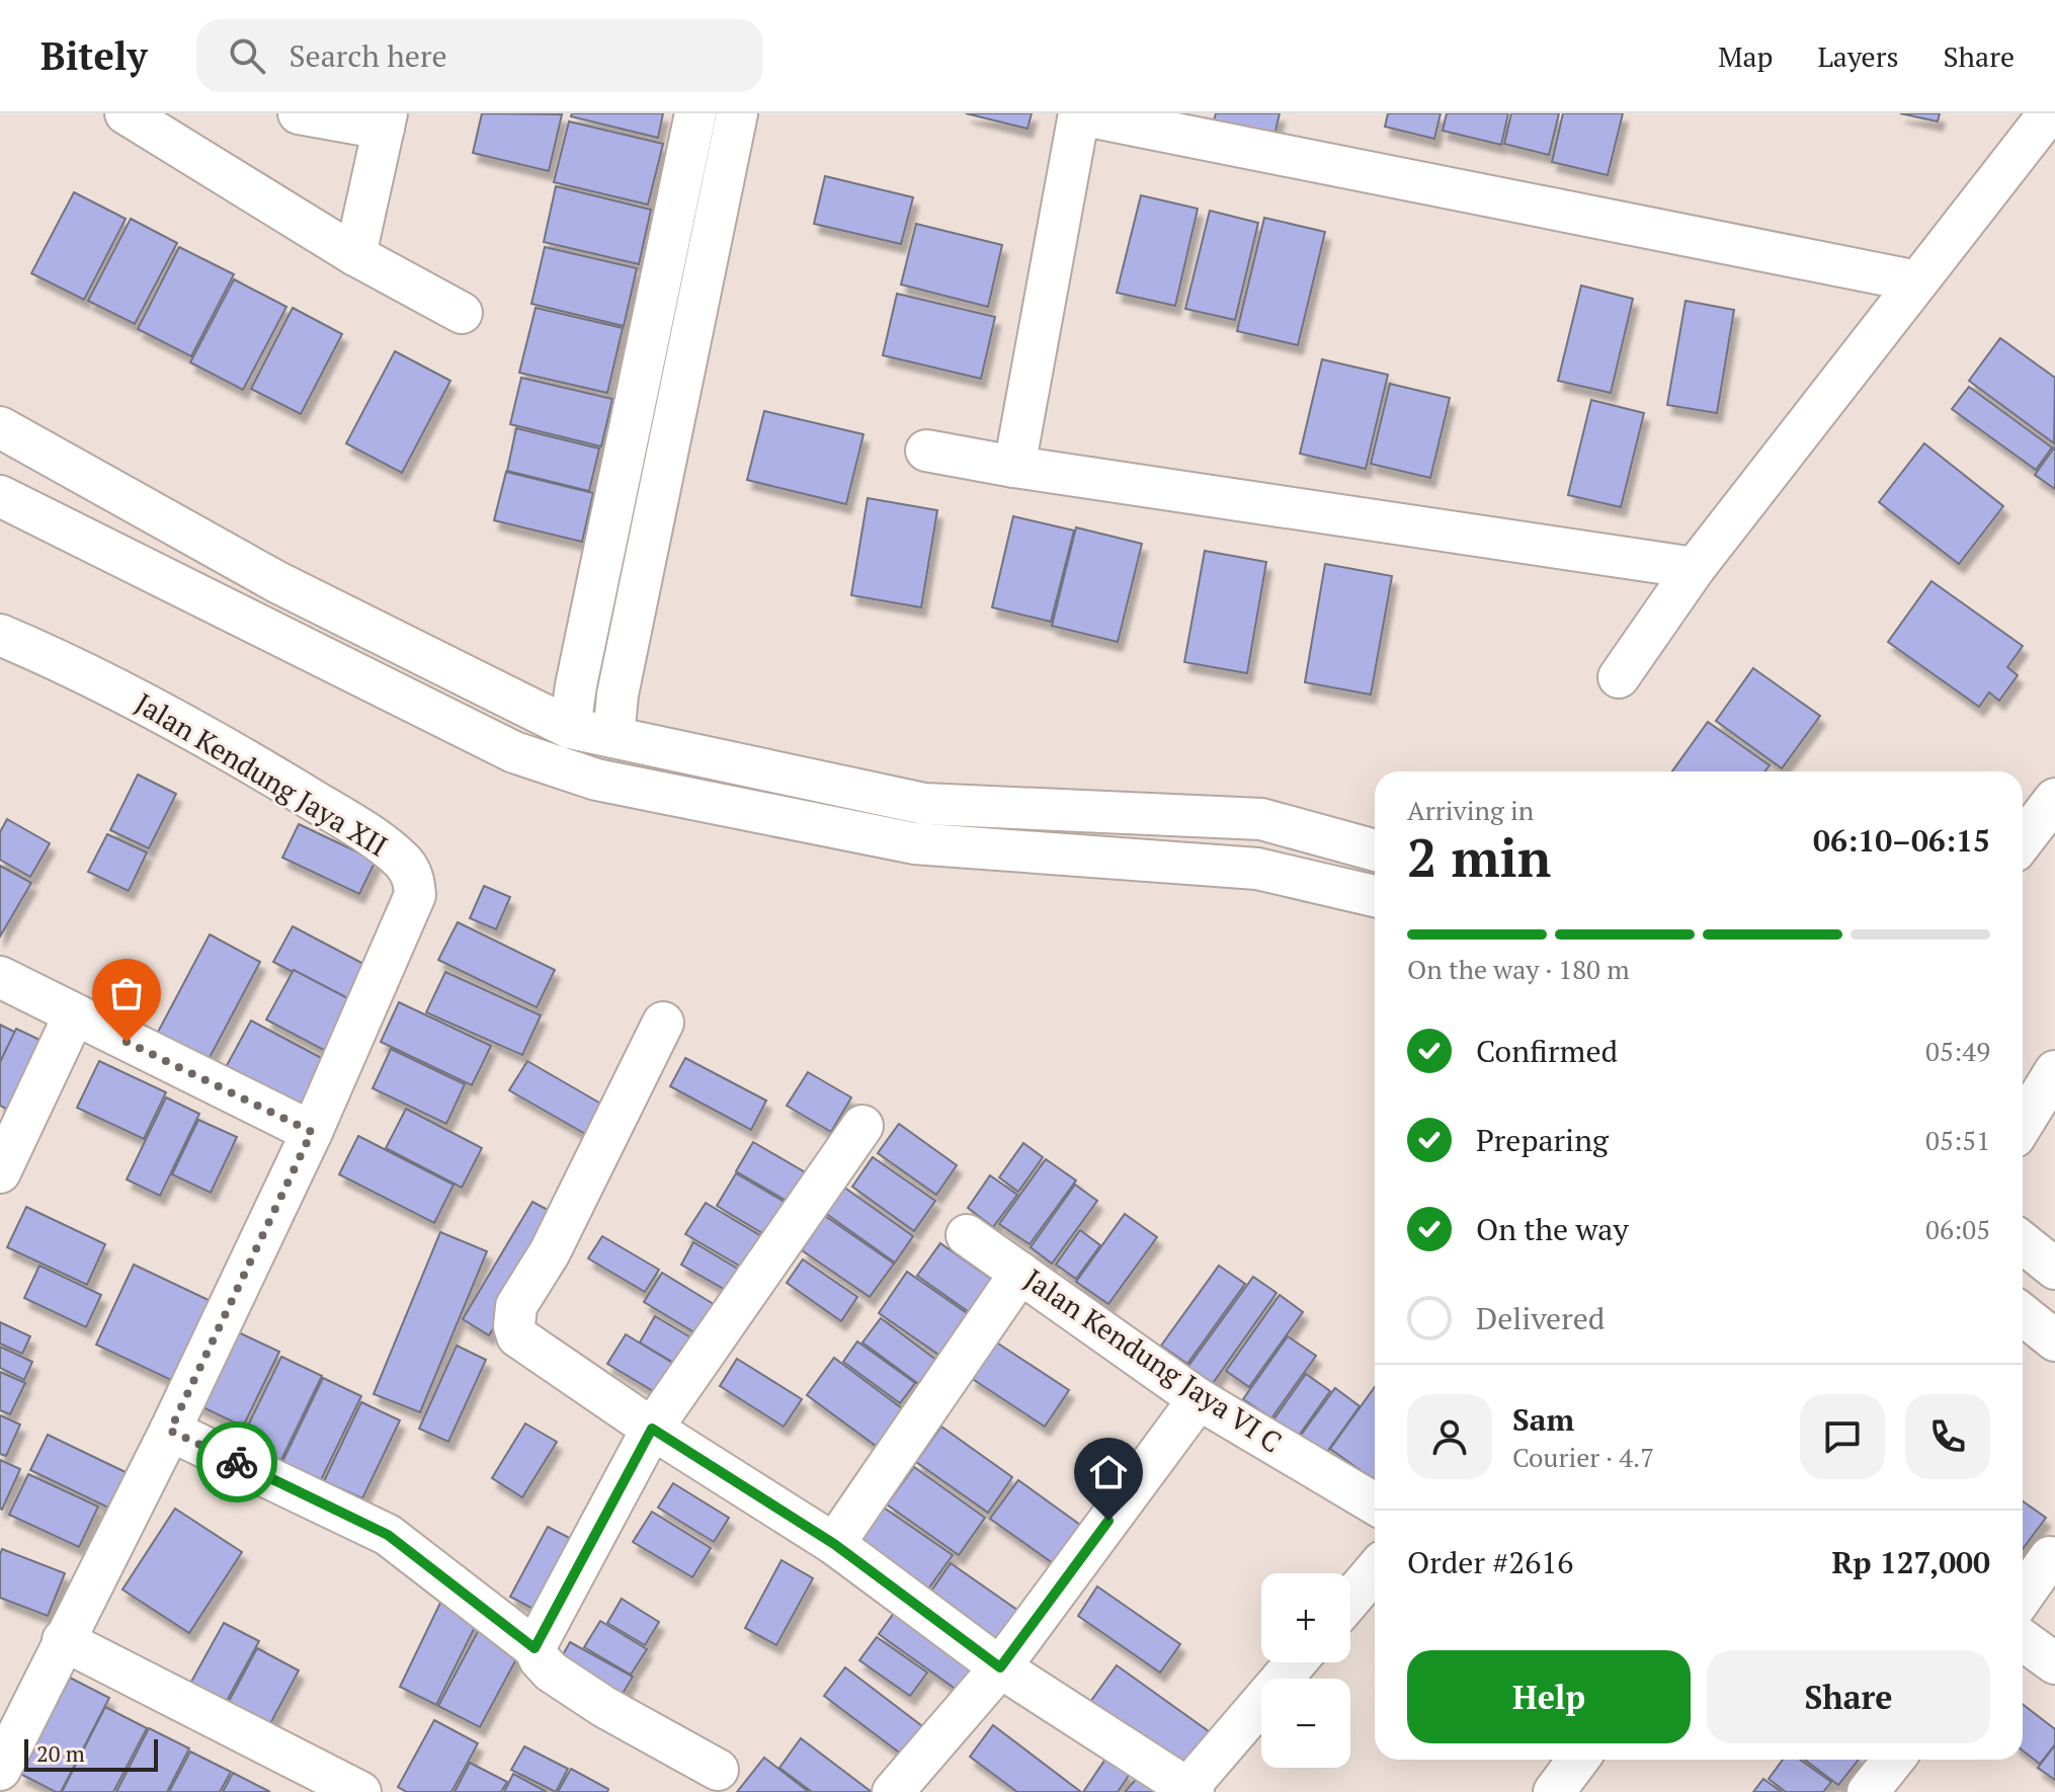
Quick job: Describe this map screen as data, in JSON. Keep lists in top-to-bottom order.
{
  "streets": {
    "street": ["Jalan Kendung Jaya XII", "Jalan Kendung Jaya VI C"]
  },
  "scale_bar": "20 m",
  "page": {
    "header": "Bitely",
    "search": "Search here",
    "nav": ["Map", "Layers", "Share"],
    "heading": ["2 min", "Arriving in", "06:10–06:15"],
    "panel": [
      "Sam",
      "Courier · 4.7",
      "Order #2616",
      "Rp 127,000"
    ],
    "bar": "On the way · 180 m",
    "list": [
      ["Confirmed", "05:49"],
      ["Preparing", "05:51"],
      ["On the way", "06:05"],
      "Delivered"
    ],
    "map_buttons": ["+", "−"],
    "buttons": ["Help", "Share"],
    "scale": "20 m"
  }
}
